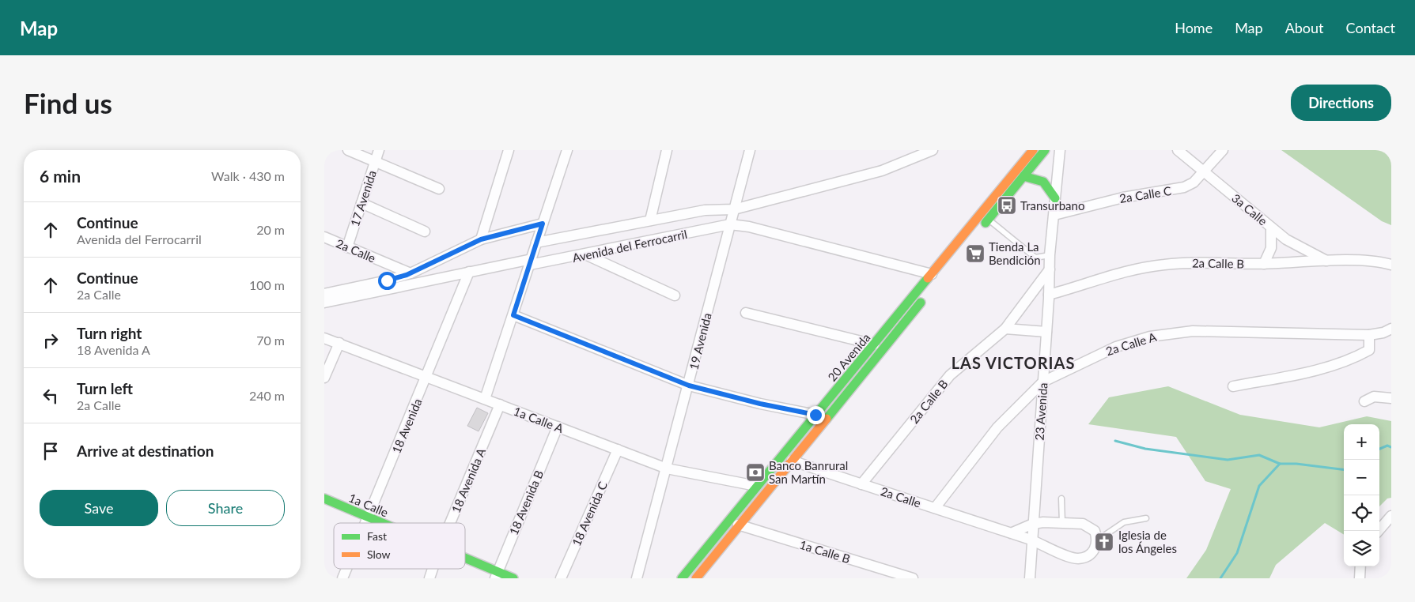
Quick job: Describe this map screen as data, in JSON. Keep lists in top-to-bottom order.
{
  "streets": {
    "street": [
      "2a Calle C",
      "17 Avenida",
      "3a Calle",
      "Avenida del Ferrocarril",
      "2a Calle",
      "2a Calle B",
      "19 Avenida",
      "2a Calle A",
      "20 Avenida",
      "23 Avenida",
      "1a Calle A",
      "18 Avenida",
      "18 Avenida A",
      "18 Avenida B",
      "1a Calle",
      "18 Avenida C",
      "1a Calle B"
    ]
  },
  "crossings": [
    ["2a Calle C", "3a Calle"],
    ["2a Calle C", "23 Avenida"],
    ["17 Avenida", "2a Calle"],
    ["3a Calle", "2a Calle B"],
    ["Avenida del Ferrocarril", "19 Avenida"],
    ["Avenida del Ferrocarril", "18 Avenida"],
    ["2a Calle", "2a Calle B"],
    ["2a Calle", "2a Calle A"],
    ["2a Calle", "20 Avenida"],
    ["2a Calle", "23 Avenida"],
    ["2a Calle B", "23 Avenida"],
    ["19 Avenida", "1a Calle A"],
    ["2a Calle A", "23 Avenida"],
    ["20 Avenida", "1a Calle A"],
    ["20 Avenida", "1a Calle B"],
    ["1a Calle A", "18 Avenida"],
    ["1a Calle A", "18 Avenida A"],
    ["1a Calle A", "18 Avenida B"],
    ["1a Calle A", "18 Avenida C"],
    ["18 Avenida", "1a Calle"],
    ["18 Avenida B", "1a Calle"]
  ],
  "districts": ["LAS VICTORIAS"],
  "places": {
    "bus stop": ["Transurbano"],
    "supermarket": ["Tienda La Bendición"],
    "bank": ["Banco Banrural San Martín"],
    "church": ["Iglesia de los Ángeles"]
  },
  "legend": ["Fast", "Slow"],
  "page": {
    "header": "Map",
    "nav": [
      "Home",
      "Map",
      "About",
      "Contact"
    ],
    "buttons": [
      "Directions",
      ["Save", "Share"]
    ],
    "title": "Find us",
    "heading": ["6 min", "Walk · 430 m"],
    "list": [
      ["Continue", "Avenida del Ferrocarril", "20 m"],
      ["Continue", "2a Calle", "100 m"],
      ["Turn right", "18 Avenida A", "70 m"],
      ["Turn left", "2a Calle", "240 m"],
      "Arrive at destination"
    ],
    "map_buttons": ["+", "−"]
  }
}
